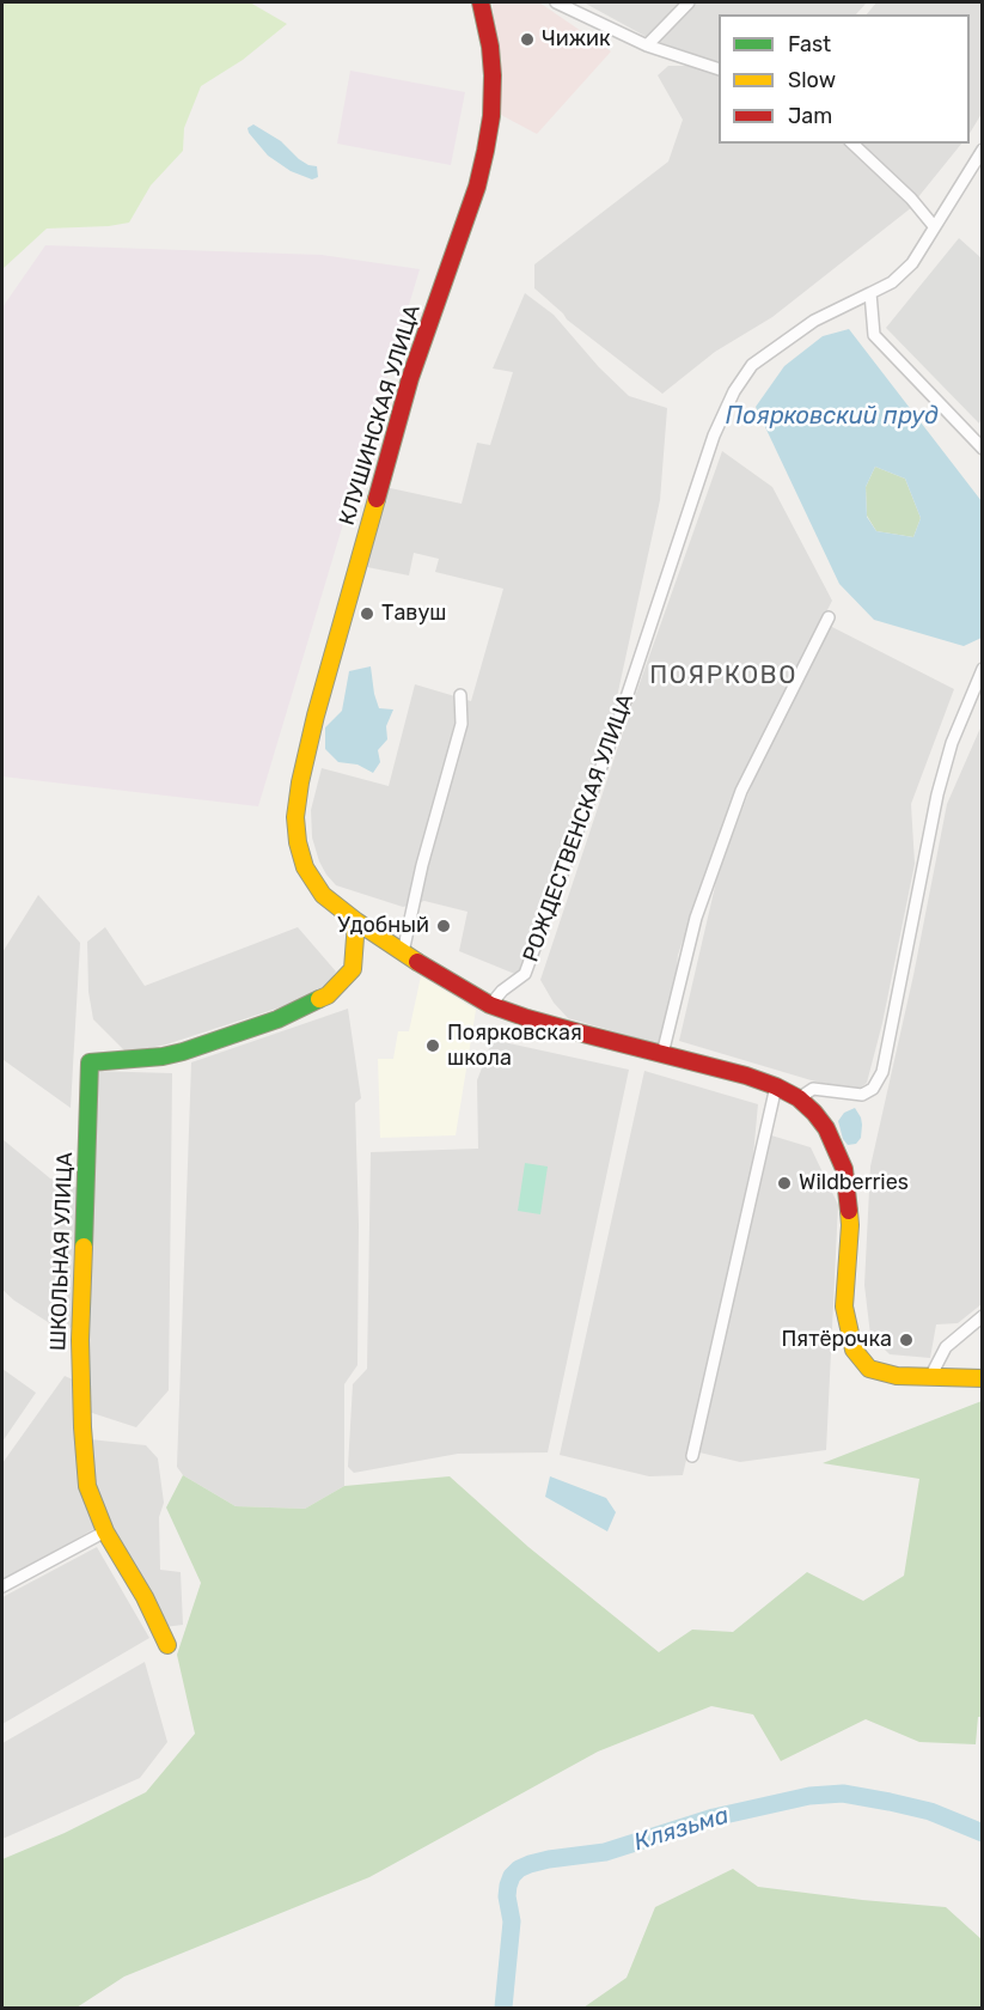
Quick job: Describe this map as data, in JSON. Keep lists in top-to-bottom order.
{
  "streets": {
    "main road": ["КЛУШИНСКАЯ УЛИЦА", "ШКОЛЬНАЯ УЛИЦА"],
    "street": ["РОЖДЕСТВЕНСКАЯ УЛИЦА"]
  },
  "crossings": [
    ["КЛУШИНСКАЯ УЛИЦА", "РОЖДЕСТВЕНСКАЯ УЛИЦА"],
    ["КЛУШИНСКАЯ УЛИЦА", "ШКОЛЬНАЯ УЛИЦА"]
  ],
  "districts": ["ПОЯРКОВО"],
  "water": ["Поярковский пруд", "Клязьма"],
  "places": [
    "Чижик",
    "Тавуш",
    "Удобный",
    "Поярковская школа",
    "Wildberries",
    "Пятёрочка"
  ],
  "legend": ["Fast", "Slow", "Jam"]
}
